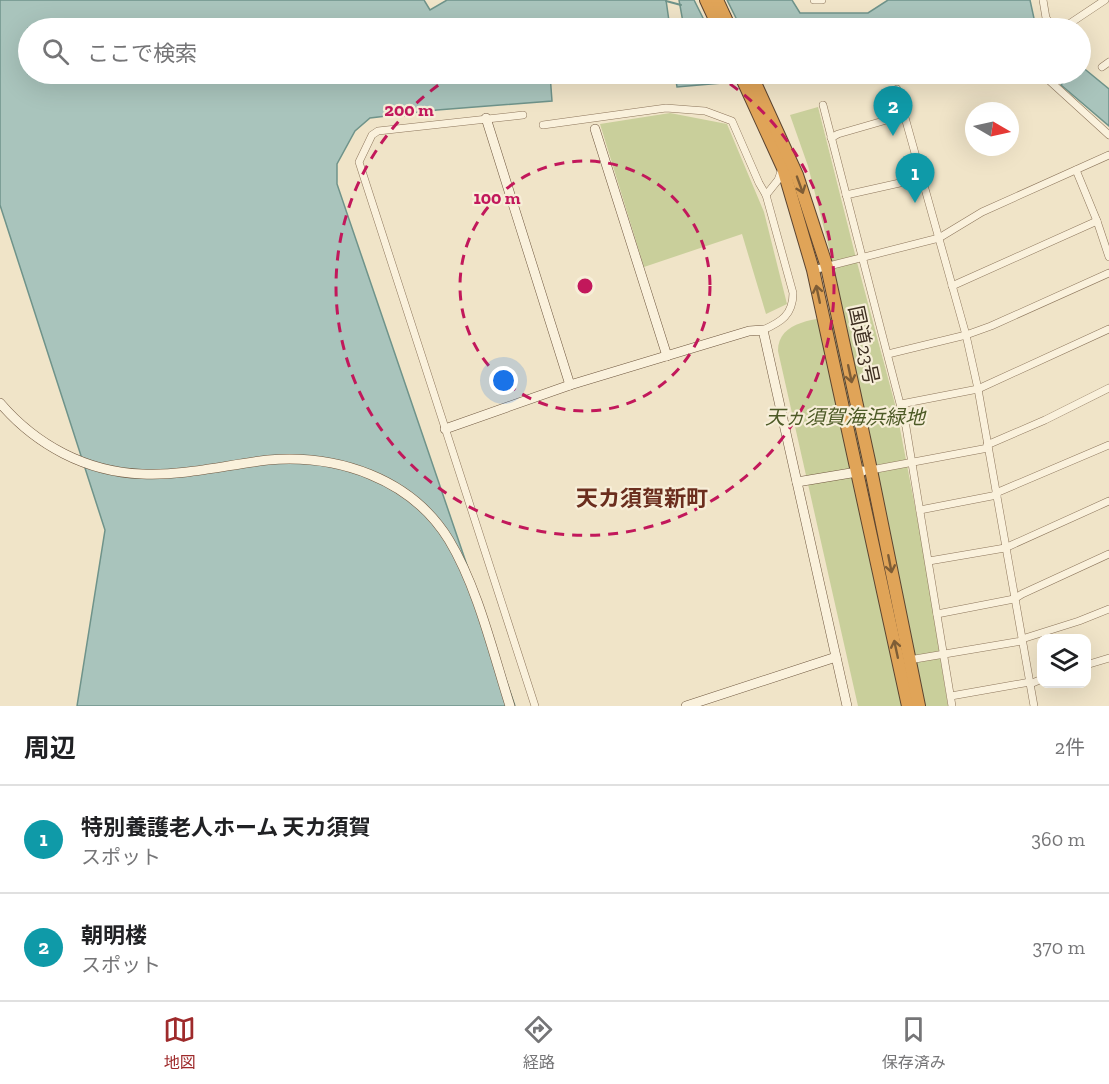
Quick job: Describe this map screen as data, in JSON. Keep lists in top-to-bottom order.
{
  "streets": {
    "highway": ["国道23号"]
  },
  "districts": ["天カ須賀新町"],
  "parks": ["天ヵ須賀海浜緑地"],
  "north": "right",
  "page": {
    "search": "ここで検索",
    "pins": ["2", "1"],
    "heading": ["周辺", "2件"],
    "list": [
      {
        "mark": "1",
        "name": "特別養護老人ホーム 天カ須賀",
        "note": "スポット",
        "value": "360 m"
      },
      {
        "mark": "2",
        "name": "朝明楼",
        "note": "スポット",
        "value": "370 m"
      }
    ],
    "nav": ["地図", "経路", "保存済み"]
  },
  "rings": ["200 m", "100 m"]
}
